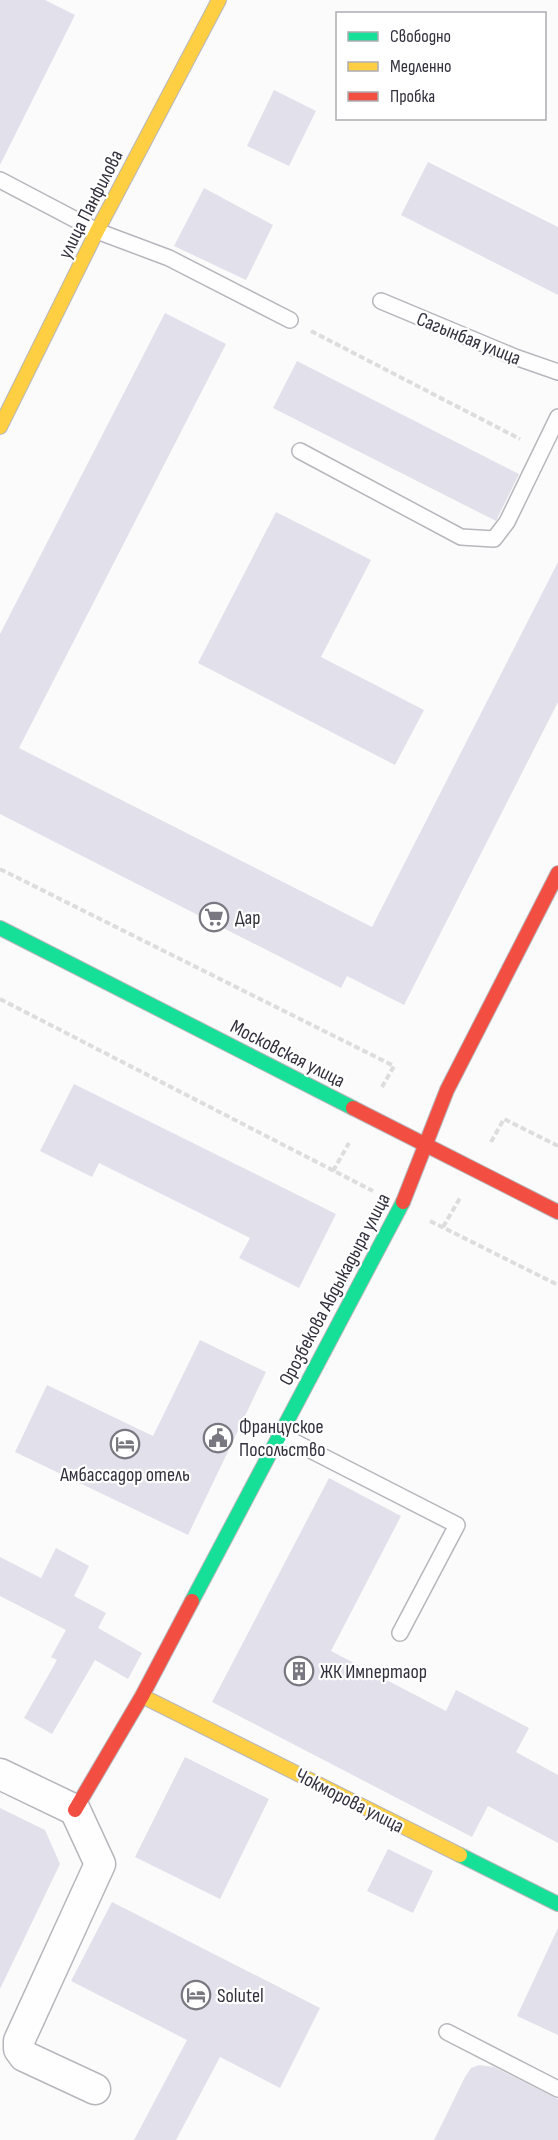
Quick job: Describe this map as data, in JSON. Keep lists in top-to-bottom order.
{
  "streets": {
    "street": [
      "улица Панфилова",
      "Московская улица",
      "Орозбекова Абдыкадыра улица",
      "Чокморова улица"
    ],
    "lane": ["Сагынбая улица"]
  },
  "crossings": [
    ["Московская улица", "Орозбекова Абдыкадыра улица"],
    ["Орозбекова Абдыкадыра улица", "Чокморова улица"]
  ],
  "places": {
    "supermarket": ["Дар"],
    "public building": ["Француское Посольство"],
    "hotel": ["Амбассадор отель", "Solutel"],
    "building": ["ЖК Импертаор"]
  },
  "legend": ["Свободно", "Медленно", "Пробка"]
}
